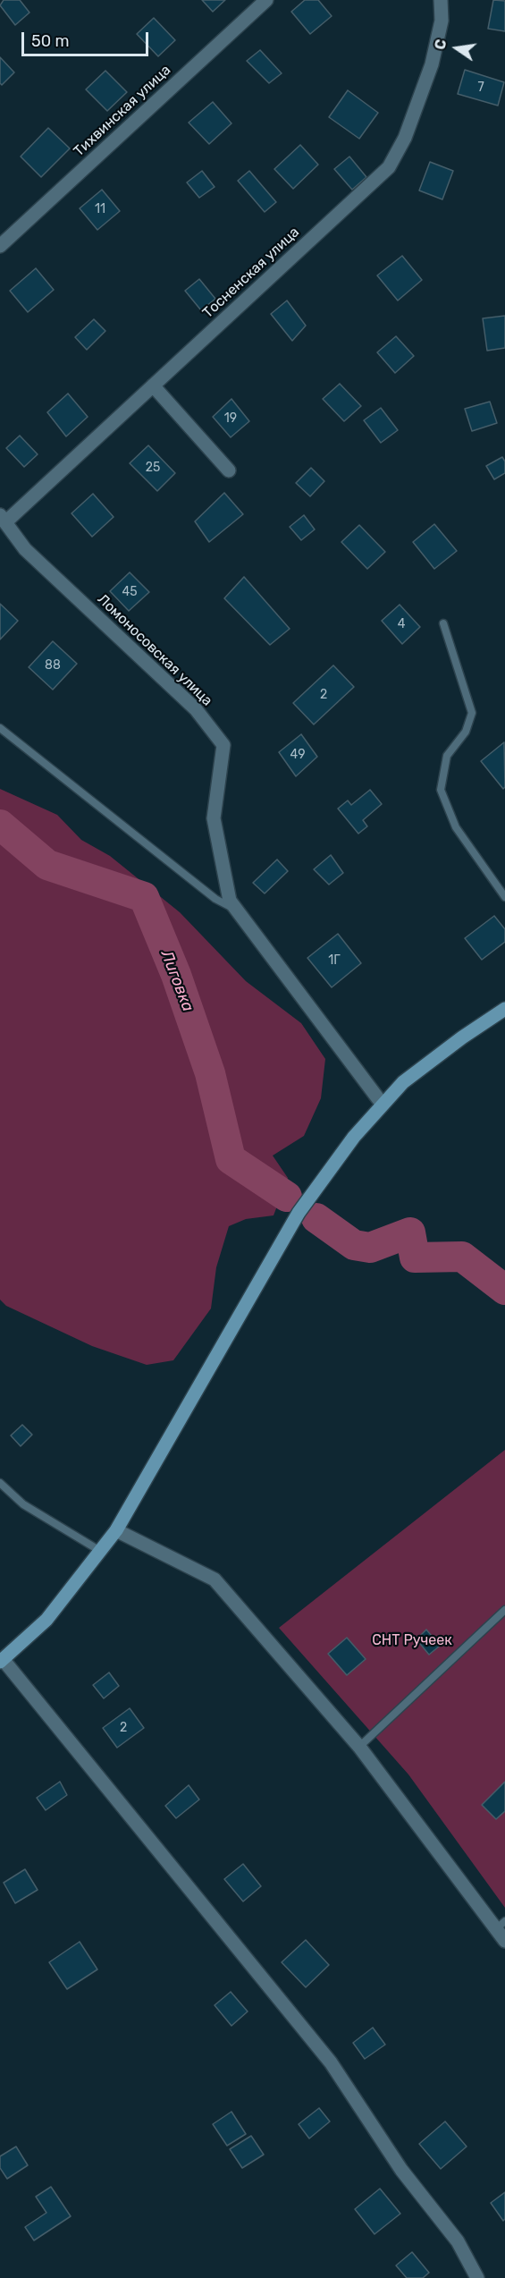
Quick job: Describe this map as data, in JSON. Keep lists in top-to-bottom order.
{
  "streets": {
    "street": ["Тихвинская улица", "Тосненская улица", "Ломоносовская улица"]
  },
  "crossings": [
    ["Тосненская улица", "Ломоносовская улица"]
  ],
  "water": ["Лиговка"],
  "parks": ["СНТ Ручеек"],
  "house_numbers": [
    "7",
    "11",
    "19",
    "25",
    "45",
    "4",
    "88",
    "2",
    "49",
    "1Г",
    "2"
  ],
  "scale_bar": "50 m",
  "north": "left"
}
